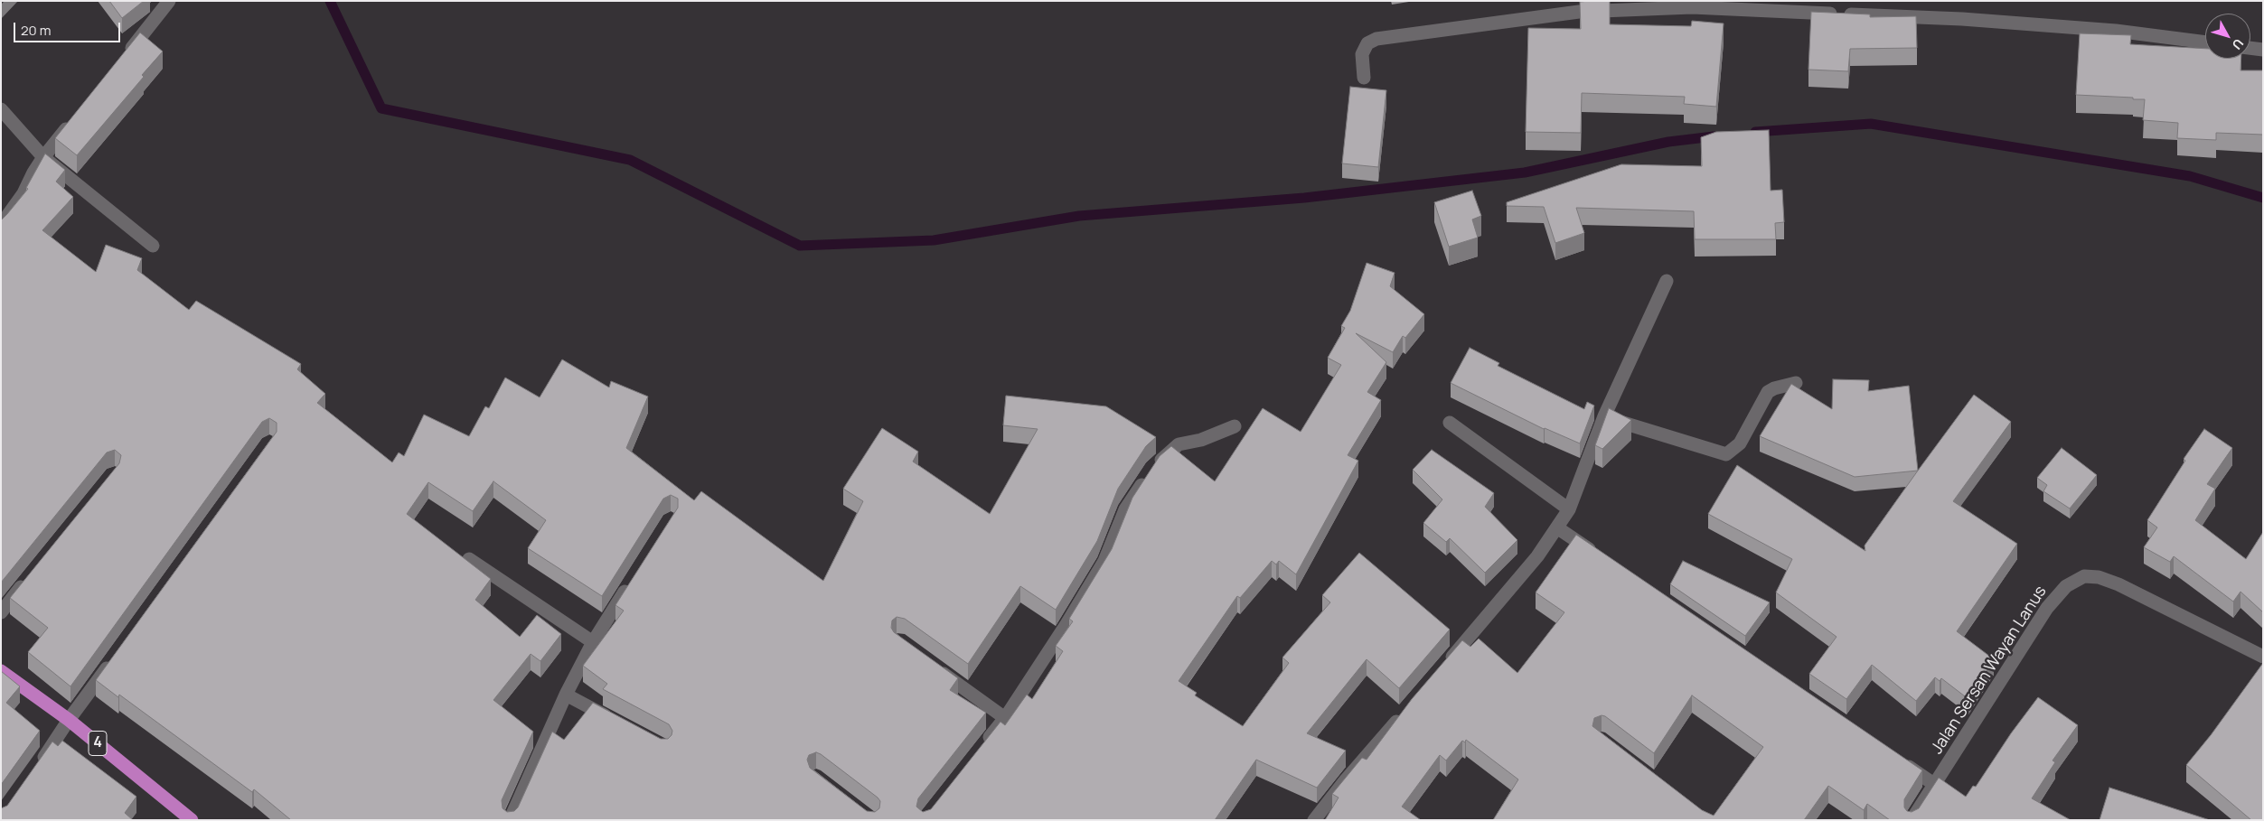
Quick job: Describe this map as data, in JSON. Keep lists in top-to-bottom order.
{
  "streets": {
    "highway": ["4"],
    "street": ["Jalan Sersan Wayan Lanus"]
  },
  "scale_bar": "20 m",
  "north": "bottom right"
}
